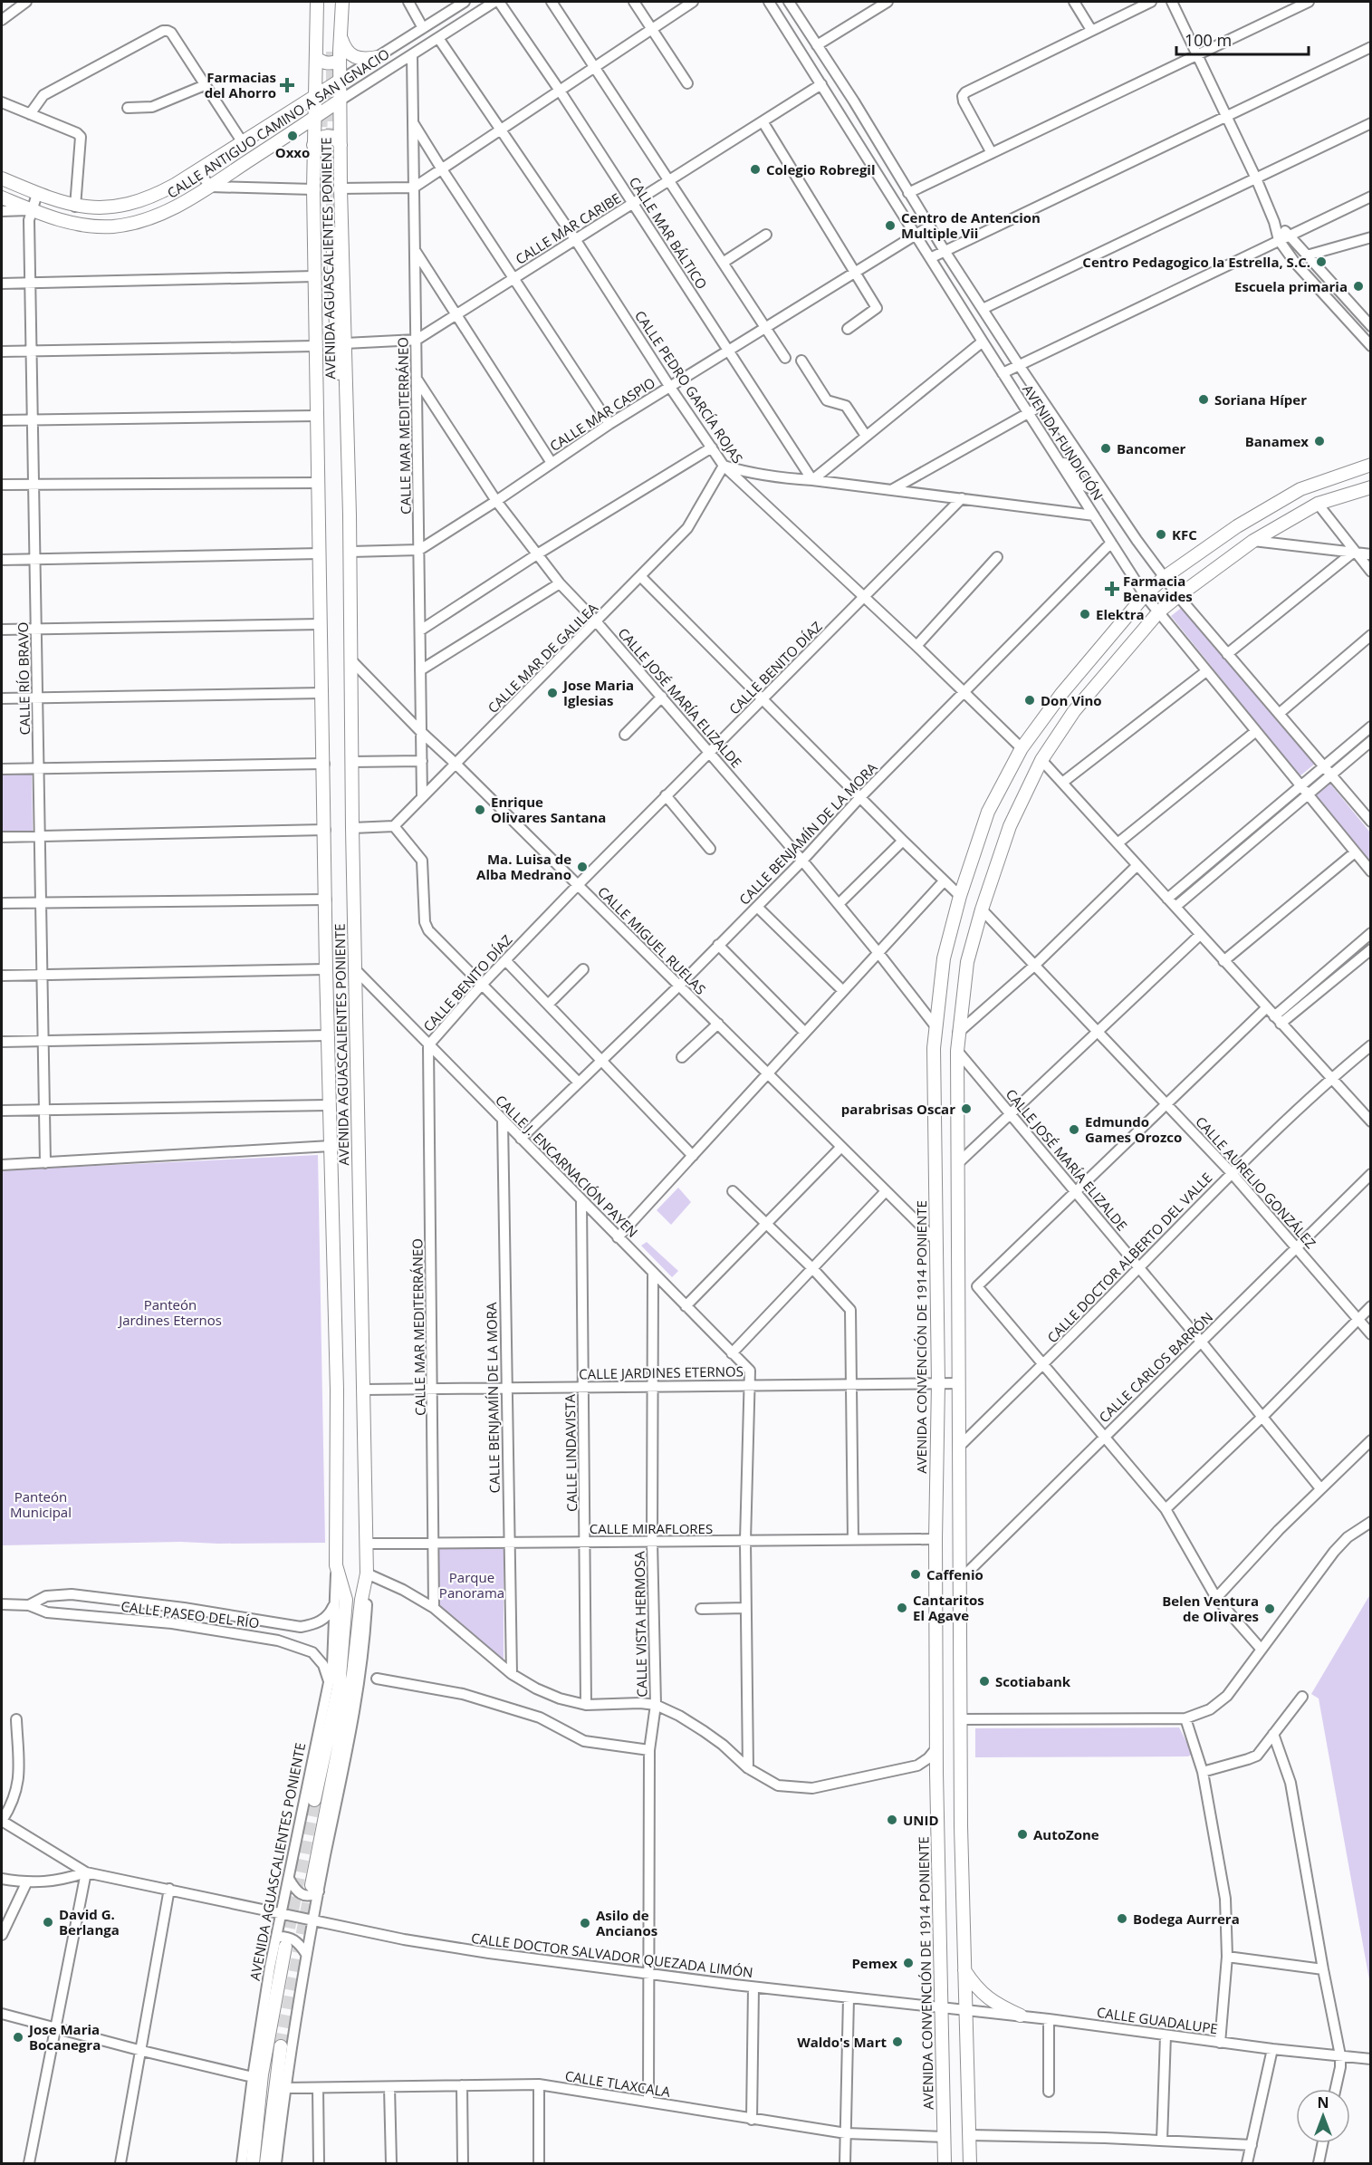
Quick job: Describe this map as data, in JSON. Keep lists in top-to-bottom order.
{
  "streets": {
    "main road": ["CALLE ANTIGUO CAMINO A SAN IGNACIO", "AVENIDA AGUASCALIENTES PONIENTE", "AVENIDA CONVENCIÓN DE 1914 PONIENTE"],
    "street": [
      "CALLE MAR CARIBE",
      "CALLE MAR BÁLTICO",
      "CALLE PEDRO GARCÍA ROJAS",
      "CALLE MAR CASPIO",
      "CALLE MAR MEDITERRÁNEO",
      "AVENIDA FUNDICIÓN",
      "CALLE MAR DE GALILEA",
      "CALLE BENITO DÍAZ",
      "CALLE RÍO BRAVO",
      "CALLE JOSÉ MARÍA ELIZALDE",
      "CALLE BENJAMÍN DE LA MORA",
      "CALLE MIGUEL RUELAS",
      "CALLE J. ENCARNACIÓN PAYEN",
      "CALLE AURELIO GONZÁLEZ",
      "CALLE DOCTOR ALBERTO DEL VALLE",
      "CALLE CARLOS BARRÓN",
      "CALLE JARDINES ETERNOS",
      "CALLE LINDAVISTA",
      "CALLE MIRAFLORES",
      "CALLE PASEO DEL RÍO",
      "CALLE VISTA HERMOSA",
      "CALLE DOCTOR SALVADOR QUEZADA LIMÓN",
      "CALLE GUADALUPE",
      "CALLE TLAXCALA"
    ]
  },
  "crossings": [
    ["CALLE ANTIGUO CAMINO A SAN IGNACIO", "AVENIDA AGUASCALIENTES PONIENTE"],
    ["CALLE ANTIGUO CAMINO A SAN IGNACIO", "CALLE PEDRO GARCÍA ROJAS"],
    ["CALLE ANTIGUO CAMINO A SAN IGNACIO", "CALLE MAR MEDITERRÁNEO"],
    ["CALLE ANTIGUO CAMINO A SAN IGNACIO", "CALLE RÍO BRAVO"],
    ["CALLE MAR CARIBE", "CALLE MAR BÁLTICO"],
    ["CALLE MAR CARIBE", "AVENIDA AGUASCALIENTES PONIENTE"],
    ["CALLE MAR CARIBE", "CALLE PEDRO GARCÍA ROJAS"],
    ["CALLE MAR CARIBE", "CALLE MAR MEDITERRÁNEO"],
    ["CALLE MAR CARIBE", "AVENIDA FUNDICIÓN"],
    ["CALLE MAR BÁLTICO", "CALLE MAR CASPIO"],
    ["AVENIDA AGUASCALIENTES PONIENTE", "CALLE MIGUEL RUELAS"],
    ["AVENIDA AGUASCALIENTES PONIENTE", "CALLE J. ENCARNACIÓN PAYEN"],
    ["AVENIDA AGUASCALIENTES PONIENTE", "CALLE JARDINES ETERNOS"],
    ["AVENIDA AGUASCALIENTES PONIENTE", "CALLE MIRAFLORES"],
    ["AVENIDA AGUASCALIENTES PONIENTE", "CALLE PASEO DEL RÍO"],
    ["AVENIDA AGUASCALIENTES PONIENTE", "CALLE DOCTOR SALVADOR QUEZADA LIMÓN"],
    ["AVENIDA AGUASCALIENTES PONIENTE", "CALLE TLAXCALA"],
    ["CALLE PEDRO GARCÍA ROJAS", "CALLE MAR CASPIO"],
    ["CALLE PEDRO GARCÍA ROJAS", "CALLE MAR DE GALILEA"],
    ["CALLE PEDRO GARCÍA ROJAS", "CALLE BENITO DÍAZ"],
    ["CALLE PEDRO GARCÍA ROJAS", "CALLE BENJAMÍN DE LA MORA"],
    ["CALLE PEDRO GARCÍA ROJAS", "AVENIDA CONVENCIÓN DE 1914 PONIENTE"],
    ["CALLE MAR CASPIO", "CALLE MAR MEDITERRÁNEO"],
    ["CALLE MAR CASPIO", "AVENIDA FUNDICIÓN"],
    ["CALLE MAR CASPIO", "CALLE JOSÉ MARÍA ELIZALDE"],
    ["CALLE MAR MEDITERRÁNEO", "CALLE MAR DE GALILEA"],
    ["CALLE MAR MEDITERRÁNEO", "CALLE BENITO DÍAZ"],
    ["CALLE MAR MEDITERRÁNEO", "CALLE JOSÉ MARÍA ELIZALDE"],
    ["CALLE MAR MEDITERRÁNEO", "CALLE MIGUEL RUELAS"],
    ["CALLE MAR MEDITERRÁNEO", "CALLE J. ENCARNACIÓN PAYEN"],
    ["CALLE MAR MEDITERRÁNEO", "CALLE JARDINES ETERNOS"],
    ["CALLE MAR MEDITERRÁNEO", "CALLE MIRAFLORES"],
    ["AVENIDA FUNDICIÓN", "CALLE BENJAMÍN DE LA MORA"],
    ["AVENIDA FUNDICIÓN", "AVENIDA CONVENCIÓN DE 1914 PONIENTE"],
    ["CALLE MAR DE GALILEA", "CALLE JOSÉ MARÍA ELIZALDE"],
    ["CALLE MAR DE GALILEA", "CALLE MIGUEL RUELAS"],
    ["CALLE BENITO DÍAZ", "CALLE JOSÉ MARÍA ELIZALDE"],
    ["CALLE BENITO DÍAZ", "CALLE MIGUEL RUELAS"],
    ["CALLE BENITO DÍAZ", "CALLE J. ENCARNACIÓN PAYEN"],
    ["CALLE JOSÉ MARÍA ELIZALDE", "CALLE BENJAMÍN DE LA MORA"],
    ["CALLE JOSÉ MARÍA ELIZALDE", "CALLE DOCTOR ALBERTO DEL VALLE"],
    ["CALLE JOSÉ MARÍA ELIZALDE", "AVENIDA CONVENCIÓN DE 1914 PONIENTE"],
    ["CALLE JOSÉ MARÍA ELIZALDE", "CALLE CARLOS BARRÓN"],
    ["CALLE BENJAMÍN DE LA MORA", "CALLE MIGUEL RUELAS"],
    ["CALLE BENJAMÍN DE LA MORA", "CALLE J. ENCARNACIÓN PAYEN"],
    ["CALLE BENJAMÍN DE LA MORA", "CALLE JARDINES ETERNOS"],
    ["CALLE BENJAMÍN DE LA MORA", "CALLE MIRAFLORES"],
    ["CALLE MIGUEL RUELAS", "AVENIDA CONVENCIÓN DE 1914 PONIENTE"],
    ["CALLE J. ENCARNACIÓN PAYEN", "CALLE JARDINES ETERNOS"],
    ["CALLE J. ENCARNACIÓN PAYEN", "CALLE LINDAVISTA"],
    ["CALLE J. ENCARNACIÓN PAYEN", "CALLE VISTA HERMOSA"],
    ["CALLE AURELIO GONZÁLEZ", "CALLE DOCTOR ALBERTO DEL VALLE"],
    ["CALLE AURELIO GONZÁLEZ", "CALLE CARLOS BARRÓN"],
    ["AVENIDA CONVENCIÓN DE 1914 PONIENTE", "CALLE JARDINES ETERNOS"],
    ["AVENIDA CONVENCIÓN DE 1914 PONIENTE", "CALLE MIRAFLORES"],
    ["AVENIDA CONVENCIÓN DE 1914 PONIENTE", "CALLE DOCTOR SALVADOR QUEZADA LIMÓN"],
    ["AVENIDA CONVENCIÓN DE 1914 PONIENTE", "CALLE GUADALUPE"],
    ["AVENIDA CONVENCIÓN DE 1914 PONIENTE", "CALLE TLAXCALA"],
    ["CALLE JARDINES ETERNOS", "CALLE LINDAVISTA"],
    ["CALLE JARDINES ETERNOS", "CALLE VISTA HERMOSA"],
    ["CALLE LINDAVISTA", "CALLE MIRAFLORES"],
    ["CALLE MIRAFLORES", "CALLE VISTA HERMOSA"],
    ["CALLE VISTA HERMOSA", "CALLE DOCTOR SALVADOR QUEZADA LIMÓN"],
    ["CALLE VISTA HERMOSA", "CALLE TLAXCALA"],
    ["CALLE DOCTOR SALVADOR QUEZADA LIMÓN", "CALLE GUADALUPE"]
  ],
  "parks": ["Panteón Jardines Eternos", "Panteón Municipal", "Parque Panorama"],
  "places": {
    "health": ["Farmacias del Ahorro", "Farmacia Benavides"],
    "other": [
      "Oxxo",
      "Colegio Robregil",
      "Centro de Antencion Multiple Vii",
      "Centro Pedagogico la Estrella, S.C.",
      "Escuela primaria",
      "Soriana Híper",
      "Banamex",
      "Bancomer",
      "KFC",
      "Elektra",
      "Jose Maria Iglesias",
      "Don Vino",
      "Enrique Olivares Santana",
      "Ma. Luisa de Alba Medrano",
      "parabrisas Oscar",
      "Edmundo Games Orozco",
      "Caffenio",
      "Cantaritos El Agave",
      "Belen Ventura de Olivares",
      "Scotiabank",
      "UNID",
      "AutoZone",
      "Bodega Aurrera",
      "David G. Berlanga",
      "Asilo de Ancianos",
      "Pemex",
      "Jose Maria Bocanegra",
      "Waldo's Mart"
    ]
  },
  "scale_bar": "100 m",
  "north": "top"
}
